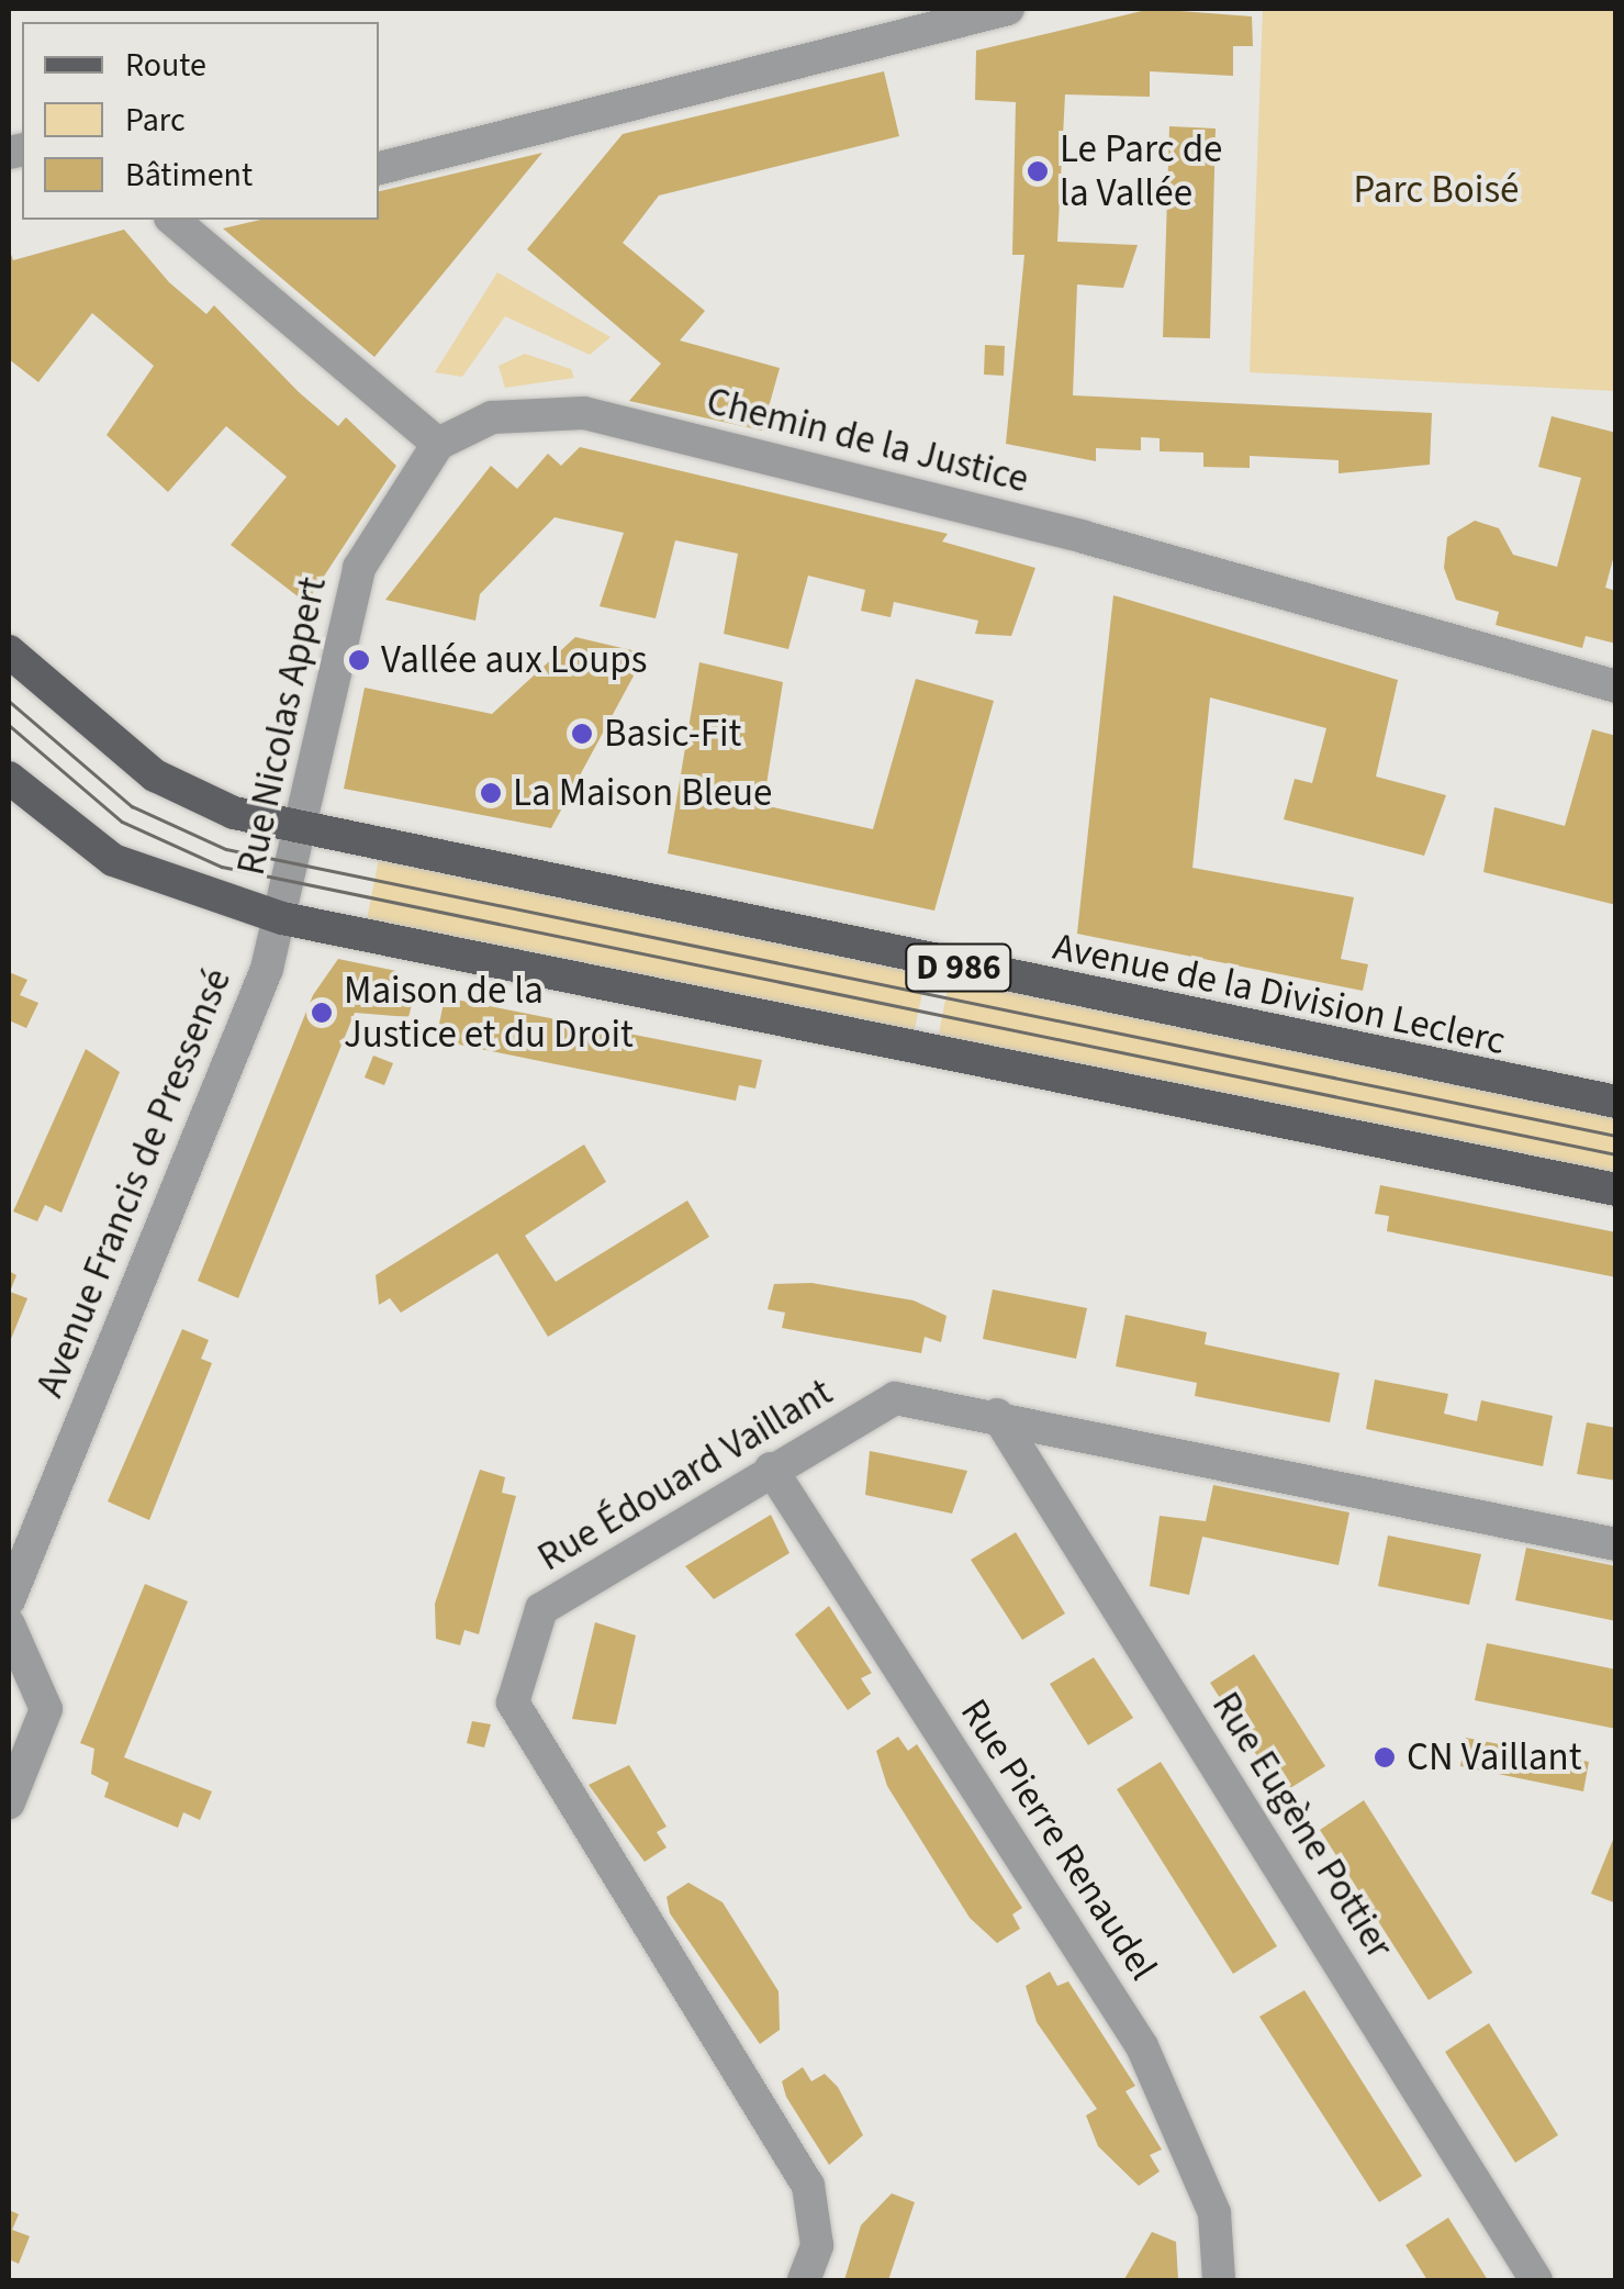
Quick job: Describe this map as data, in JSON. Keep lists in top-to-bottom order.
{
  "streets": {
    "main road": ["D 986", "Avenue de la Division Leclerc"],
    "street": [
      "Chemin de la Justice",
      "Rue Nicolas Appert",
      "Avenue Francis de Pressensé",
      "Rue Édouard Vaillant",
      "Rue Eugène Pottier",
      "Rue Pierre Renaudel"
    ]
  },
  "crossings": [
    ["Chemin de la Justice", "Rue Nicolas Appert"],
    ["Rue Nicolas Appert", "D 986"],
    ["Rue Nicolas Appert", "Avenue de la Division Leclerc"],
    ["Rue Nicolas Appert", "Avenue Francis de Pressensé"],
    ["D 986", "Avenue Francis de Pressensé"],
    ["Rue Édouard Vaillant", "Rue Eugène Pottier"],
    ["Rue Édouard Vaillant", "Rue Pierre Renaudel"]
  ],
  "parks": ["Parc Boisé"],
  "places": [
    "Le Parc de la Vallée",
    "Vallée aux Loups",
    "Basic-Fit",
    "La Maison Bleue",
    "Maison de la Justice et du Droit",
    "CN Vaillant"
  ],
  "legend": ["Route", "Parc", "Bâtiment"]
}
